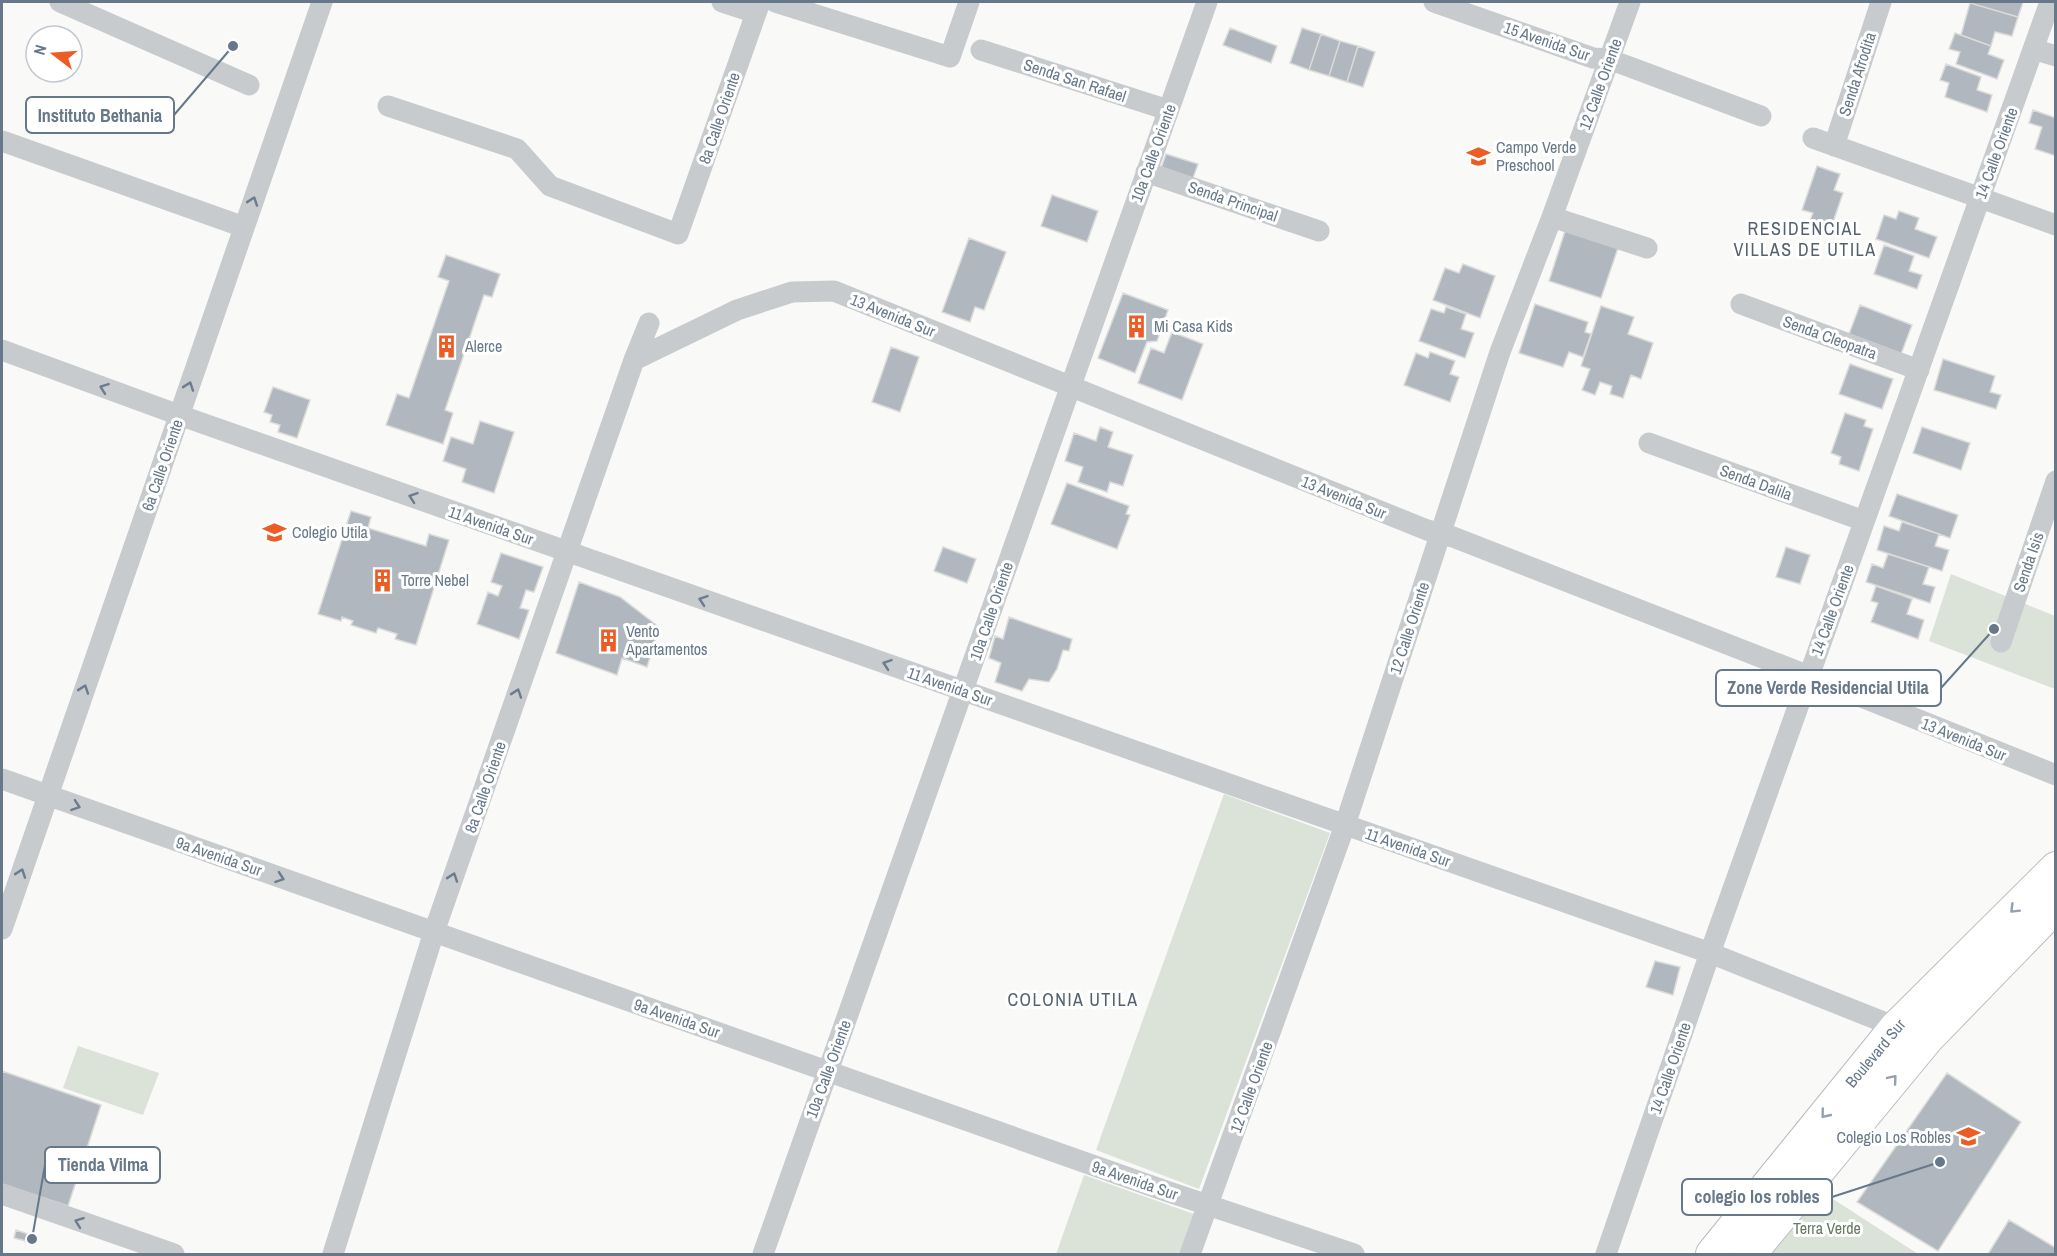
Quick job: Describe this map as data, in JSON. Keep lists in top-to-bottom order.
{
  "streets": {
    "highway": ["Boulevard Sur"],
    "street": [
      "15 Avenida Sur",
      "Senda Afrodita",
      "Senda San Rafael",
      "12 Calle Oriente",
      "8a Calle Oriente",
      "10a Calle Oriente",
      "14 Calle Oriente",
      "Senda Principal",
      "13 Avenida Sur",
      "Senda Cleopatra",
      "6a Calle Oriente",
      "Senda Dalila",
      "11 Avenida Sur",
      "Senda Isis",
      "9a Avenida Sur"
    ]
  },
  "crossings": [
    ["15 Avenida Sur", "12 Calle Oriente"],
    ["Senda San Rafael", "10a Calle Oriente"],
    ["12 Calle Oriente", "13 Avenida Sur"],
    ["12 Calle Oriente", "11 Avenida Sur"],
    ["12 Calle Oriente", "9a Avenida Sur"],
    ["8a Calle Oriente", "13 Avenida Sur"],
    ["8a Calle Oriente", "11 Avenida Sur"],
    ["8a Calle Oriente", "9a Avenida Sur"],
    ["10a Calle Oriente", "Senda Principal"],
    ["10a Calle Oriente", "13 Avenida Sur"],
    ["10a Calle Oriente", "11 Avenida Sur"],
    ["10a Calle Oriente", "9a Avenida Sur"],
    ["14 Calle Oriente", "13 Avenida Sur"],
    ["14 Calle Oriente", "Senda Cleopatra"],
    ["14 Calle Oriente", "Senda Dalila"],
    ["14 Calle Oriente", "11 Avenida Sur"],
    ["6a Calle Oriente", "11 Avenida Sur"],
    ["6a Calle Oriente", "9a Avenida Sur"],
    ["11 Avenida Sur", "Boulevard Sur"]
  ],
  "one_way": ["6a Calle Oriente", "11 Avenida Sur"],
  "districts": ["RESIDENCIAL VILLAS DE UTILA", "COLONIA UTILA"],
  "parks": ["Terra Verde"],
  "places": {
    "other": [
      "Instituto Bethania",
      "Zone Verde Residencial Utila",
      "colegio los robles",
      "Tienda Vilma"
    ],
    "school or university": ["Campo Verde Preschool", "Colegio Utila", "Colegio Los Robles"],
    "building": [
      "Mi Casa Kids",
      "Alerce",
      "Torre Nebel",
      "Vento Apartamentos"
    ]
  },
  "north": "left"
}
